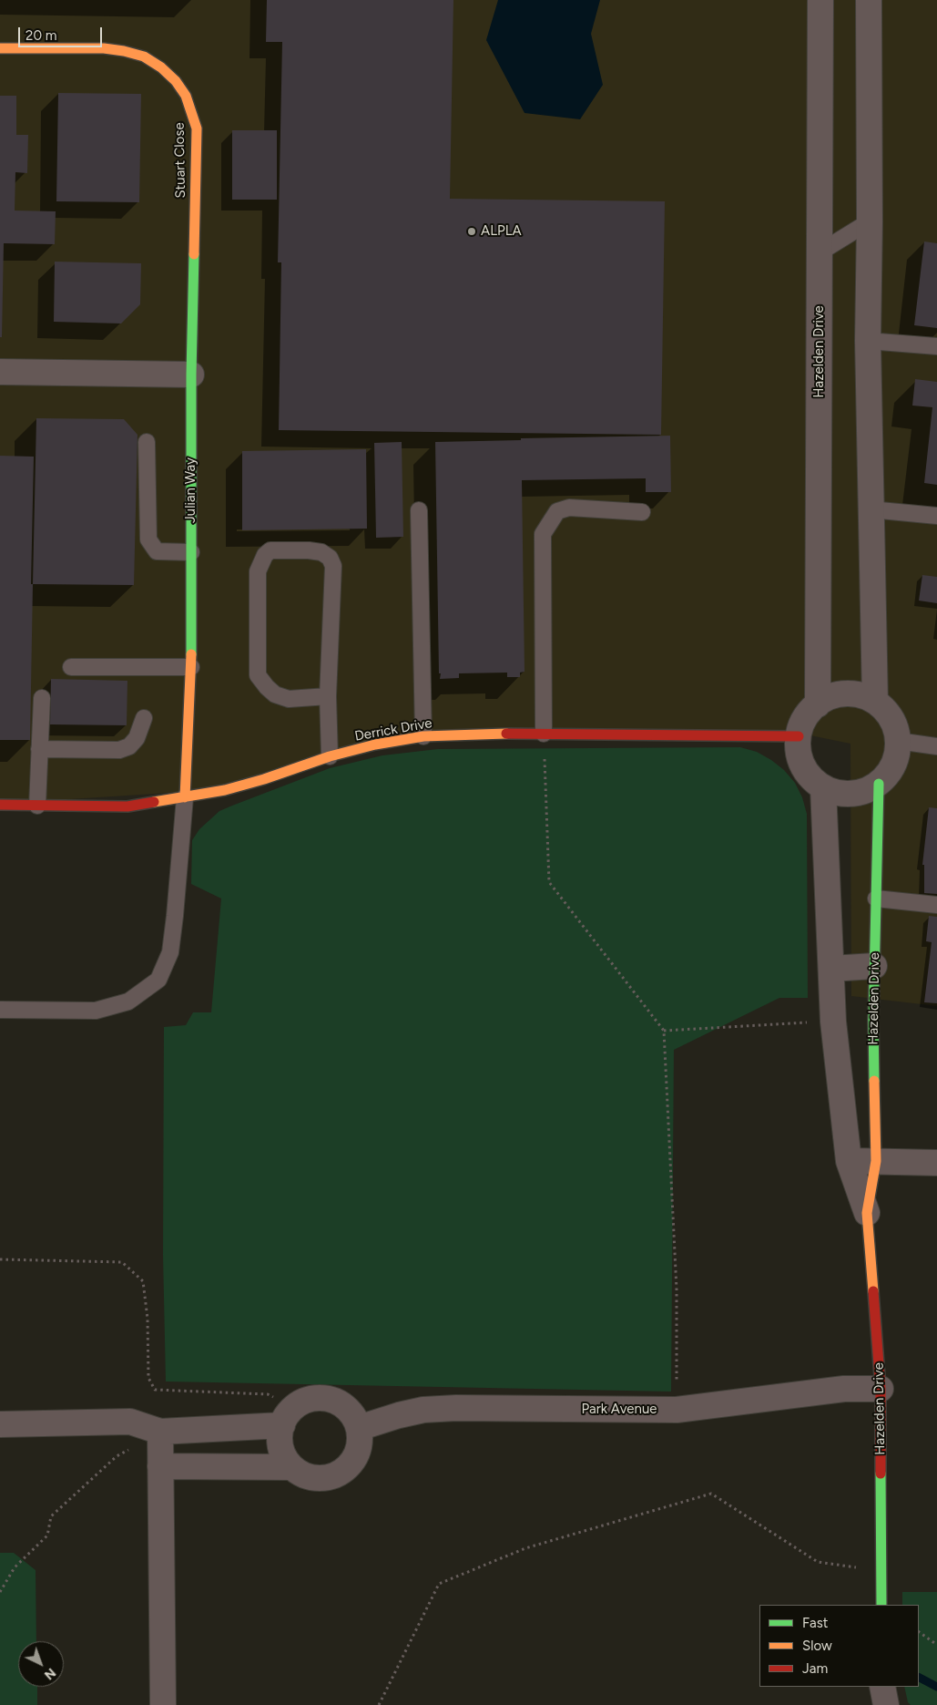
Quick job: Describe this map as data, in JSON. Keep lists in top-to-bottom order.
{
  "streets": {
    "street": [
      "Stuart Close",
      "Hazelden Drive",
      "Julian Way",
      "Derrick Drive",
      "Park Avenue"
    ]
  },
  "crossings": [
    ["Stuart Close", "Julian Way"],
    ["Hazelden Drive", "Derrick Drive"],
    ["Hazelden Drive", "Park Avenue"],
    ["Julian Way", "Derrick Drive"]
  ],
  "places": ["ALPLA"],
  "legend": ["Fast", "Slow", "Jam"],
  "scale_bar": "20 m",
  "north": "bottom right"
}
